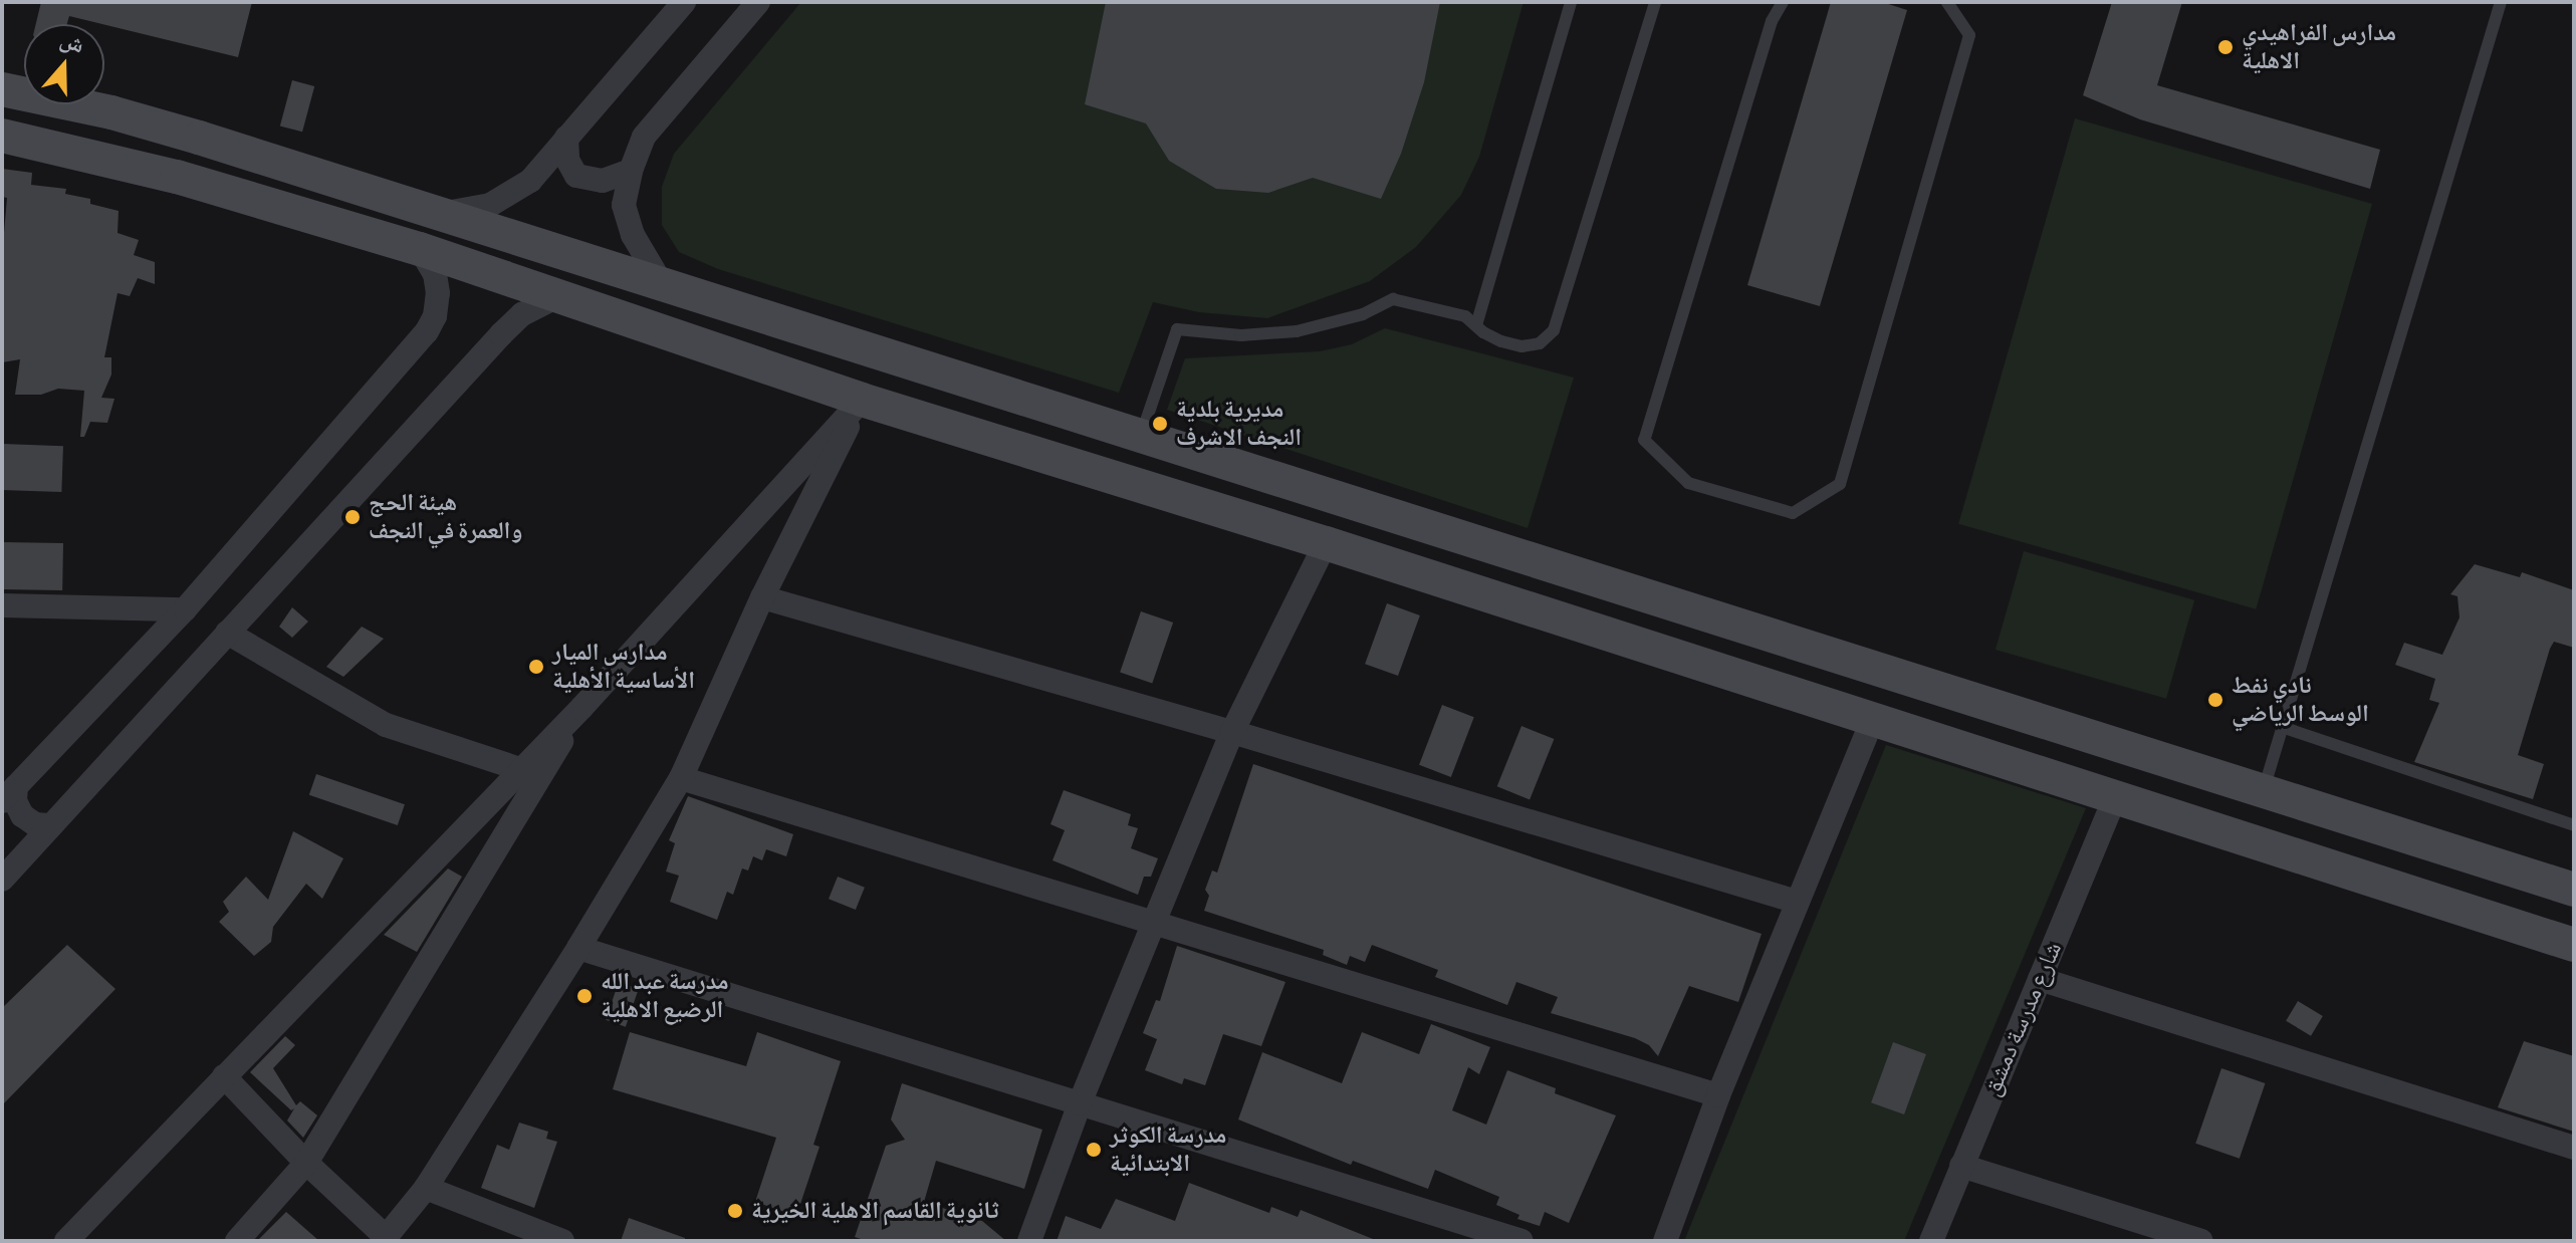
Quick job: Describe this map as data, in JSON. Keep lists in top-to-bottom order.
{
  "streets": {
    "street": ["شارع مدرسة دمشق"]
  },
  "places": [
    "مدارس الفراهيدي الاهلية",
    "مديرية بلدية النجف الاشرف",
    "هيئة الحج والعمرة في النجف",
    "مدارس الميار الأساسية الأهلية",
    "نادي نفط الوسط الرياضي",
    "مدرسة عبد الله الرضيع الاهلية",
    "مدرسة الكوثر الابتدائية",
    "ثانوية القاسم الاهلية الخيرية"
  ],
  "north": "top"
}
